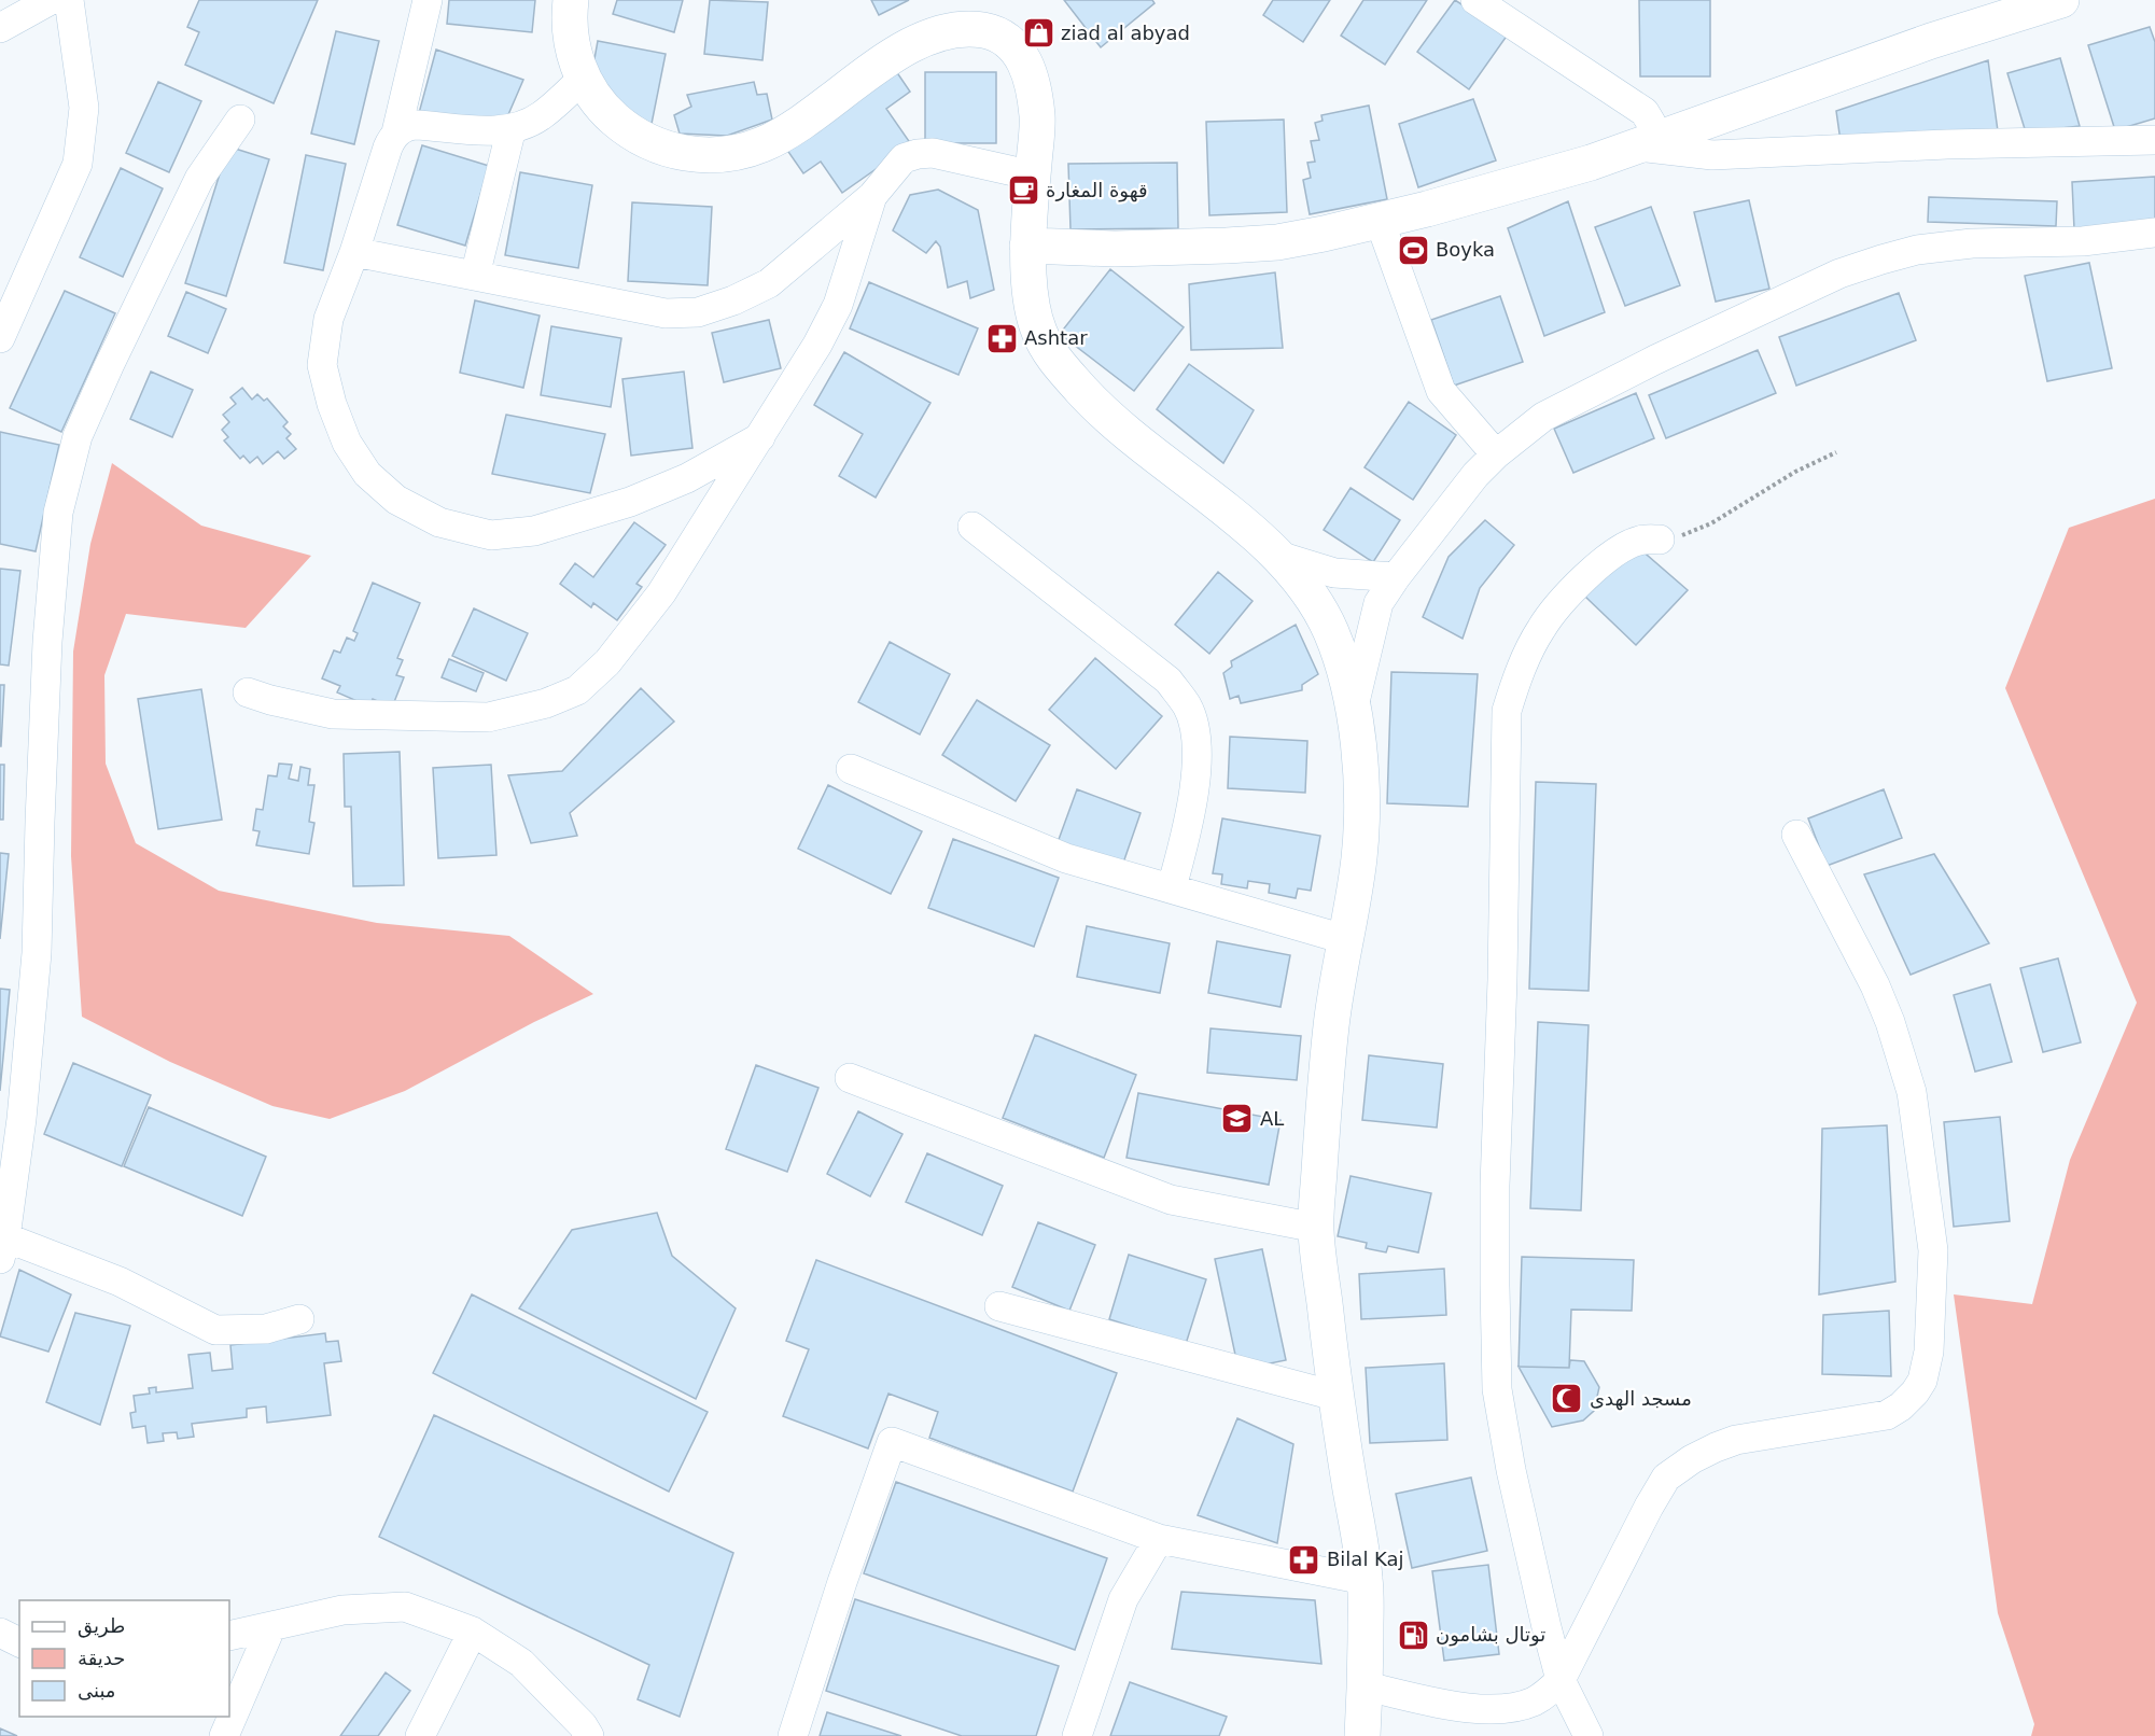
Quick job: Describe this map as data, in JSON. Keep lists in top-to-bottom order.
{
  "places": {
    "shop": ["ziad al abyad"],
    "cafe": ["قهوة المغارة"],
    "sports": ["Boyka"],
    "pharmacy": ["Ashtar", "Bilal Kaj"],
    "school or university": ["AL"],
    "mosque": ["مسجد الهدى"],
    "fuel station": ["توتال بشامون"]
  },
  "legend": ["طريق", "حديقة", "مبنى"]
}
